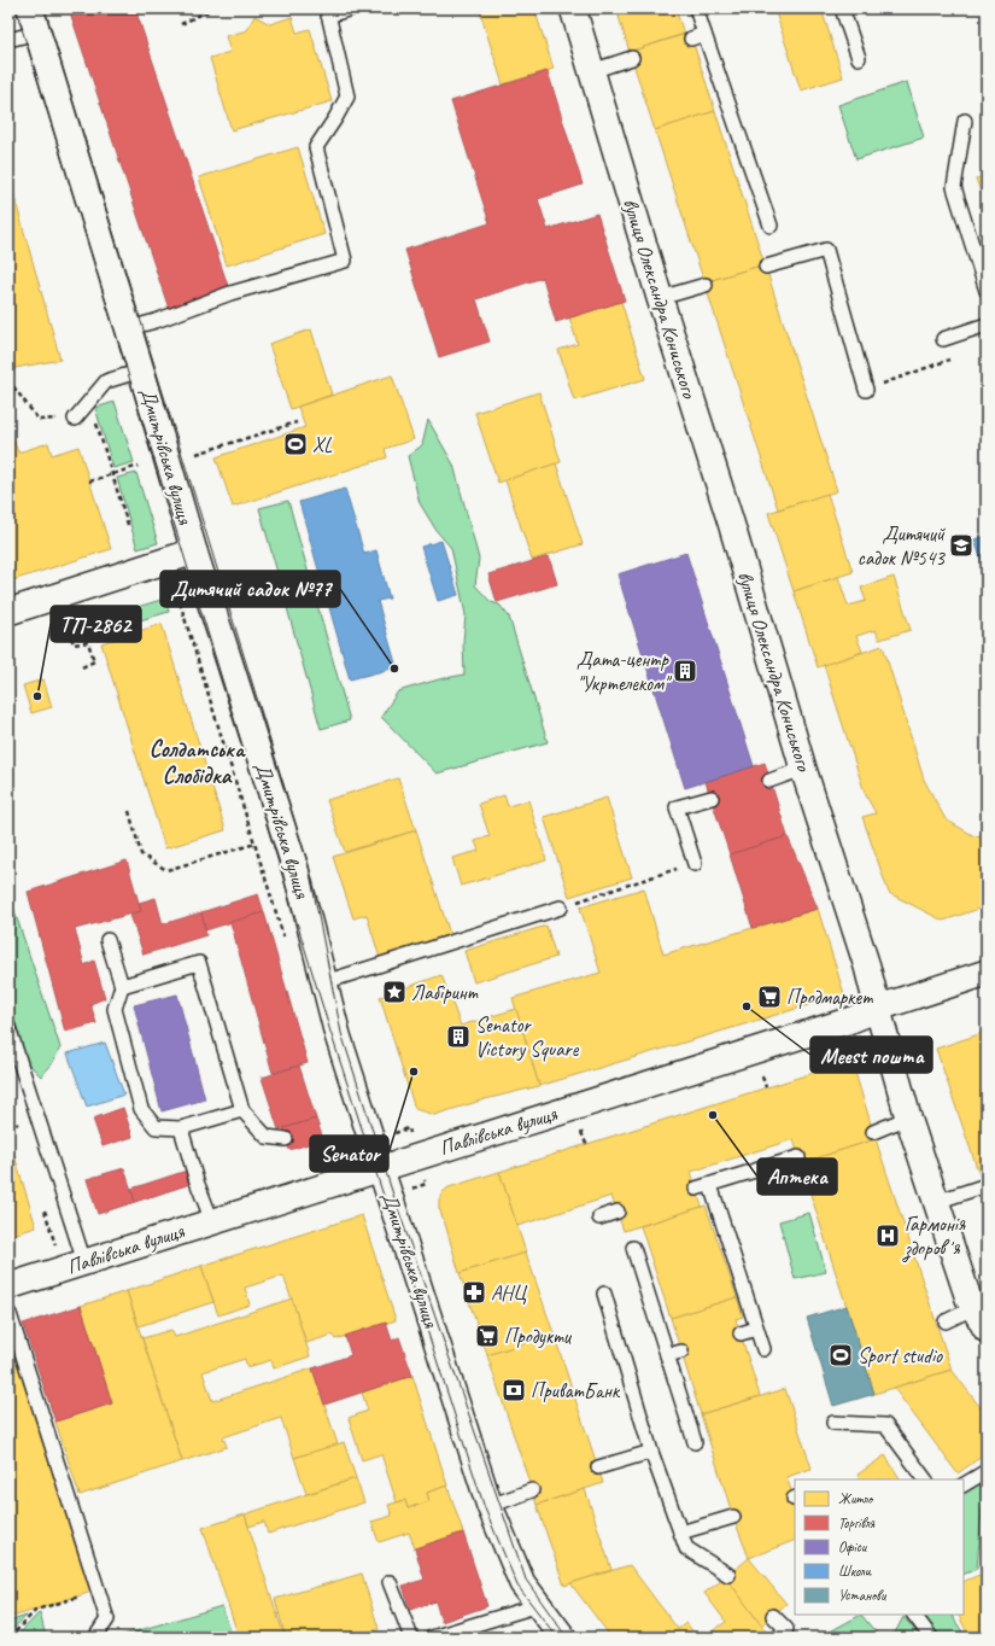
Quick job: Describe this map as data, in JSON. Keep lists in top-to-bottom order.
{
  "streets": {
    "street": ["вулиця Олександра Кониського", "Дмитрівська вулиця", "Павлівська вулиця"]
  },
  "crossings": [
    ["вулиця Олександра Кониського", "Павлівська вулиця"],
    ["Дмитрівська вулиця", "Павлівська вулиця"]
  ],
  "districts": ["Солдатська Слобідка"],
  "places": {
    "sports": ["XL", "Sport studio"],
    "school or university": ["Дитячий садок №543"],
    "other": [
      "Дитячий садок №77",
      "ТП-2862",
      "Meest пошта",
      "Senator",
      "Аптека"
    ],
    "building": ["Дата-центр \"Укртелеком\"", "Senator Victory Square"],
    "place": ["Лабіринт"],
    "supermarket": ["Продмаркет", "Продукти"],
    "hospital": ["Гармонія здоровʼя"],
    "pharmacy": ["АНЦ"],
    "bank": ["ПриватБанк"]
  },
  "legend": [
    "Житло",
    "Торгівля",
    "Офіси",
    "Школи",
    "Установи"
  ]
}
